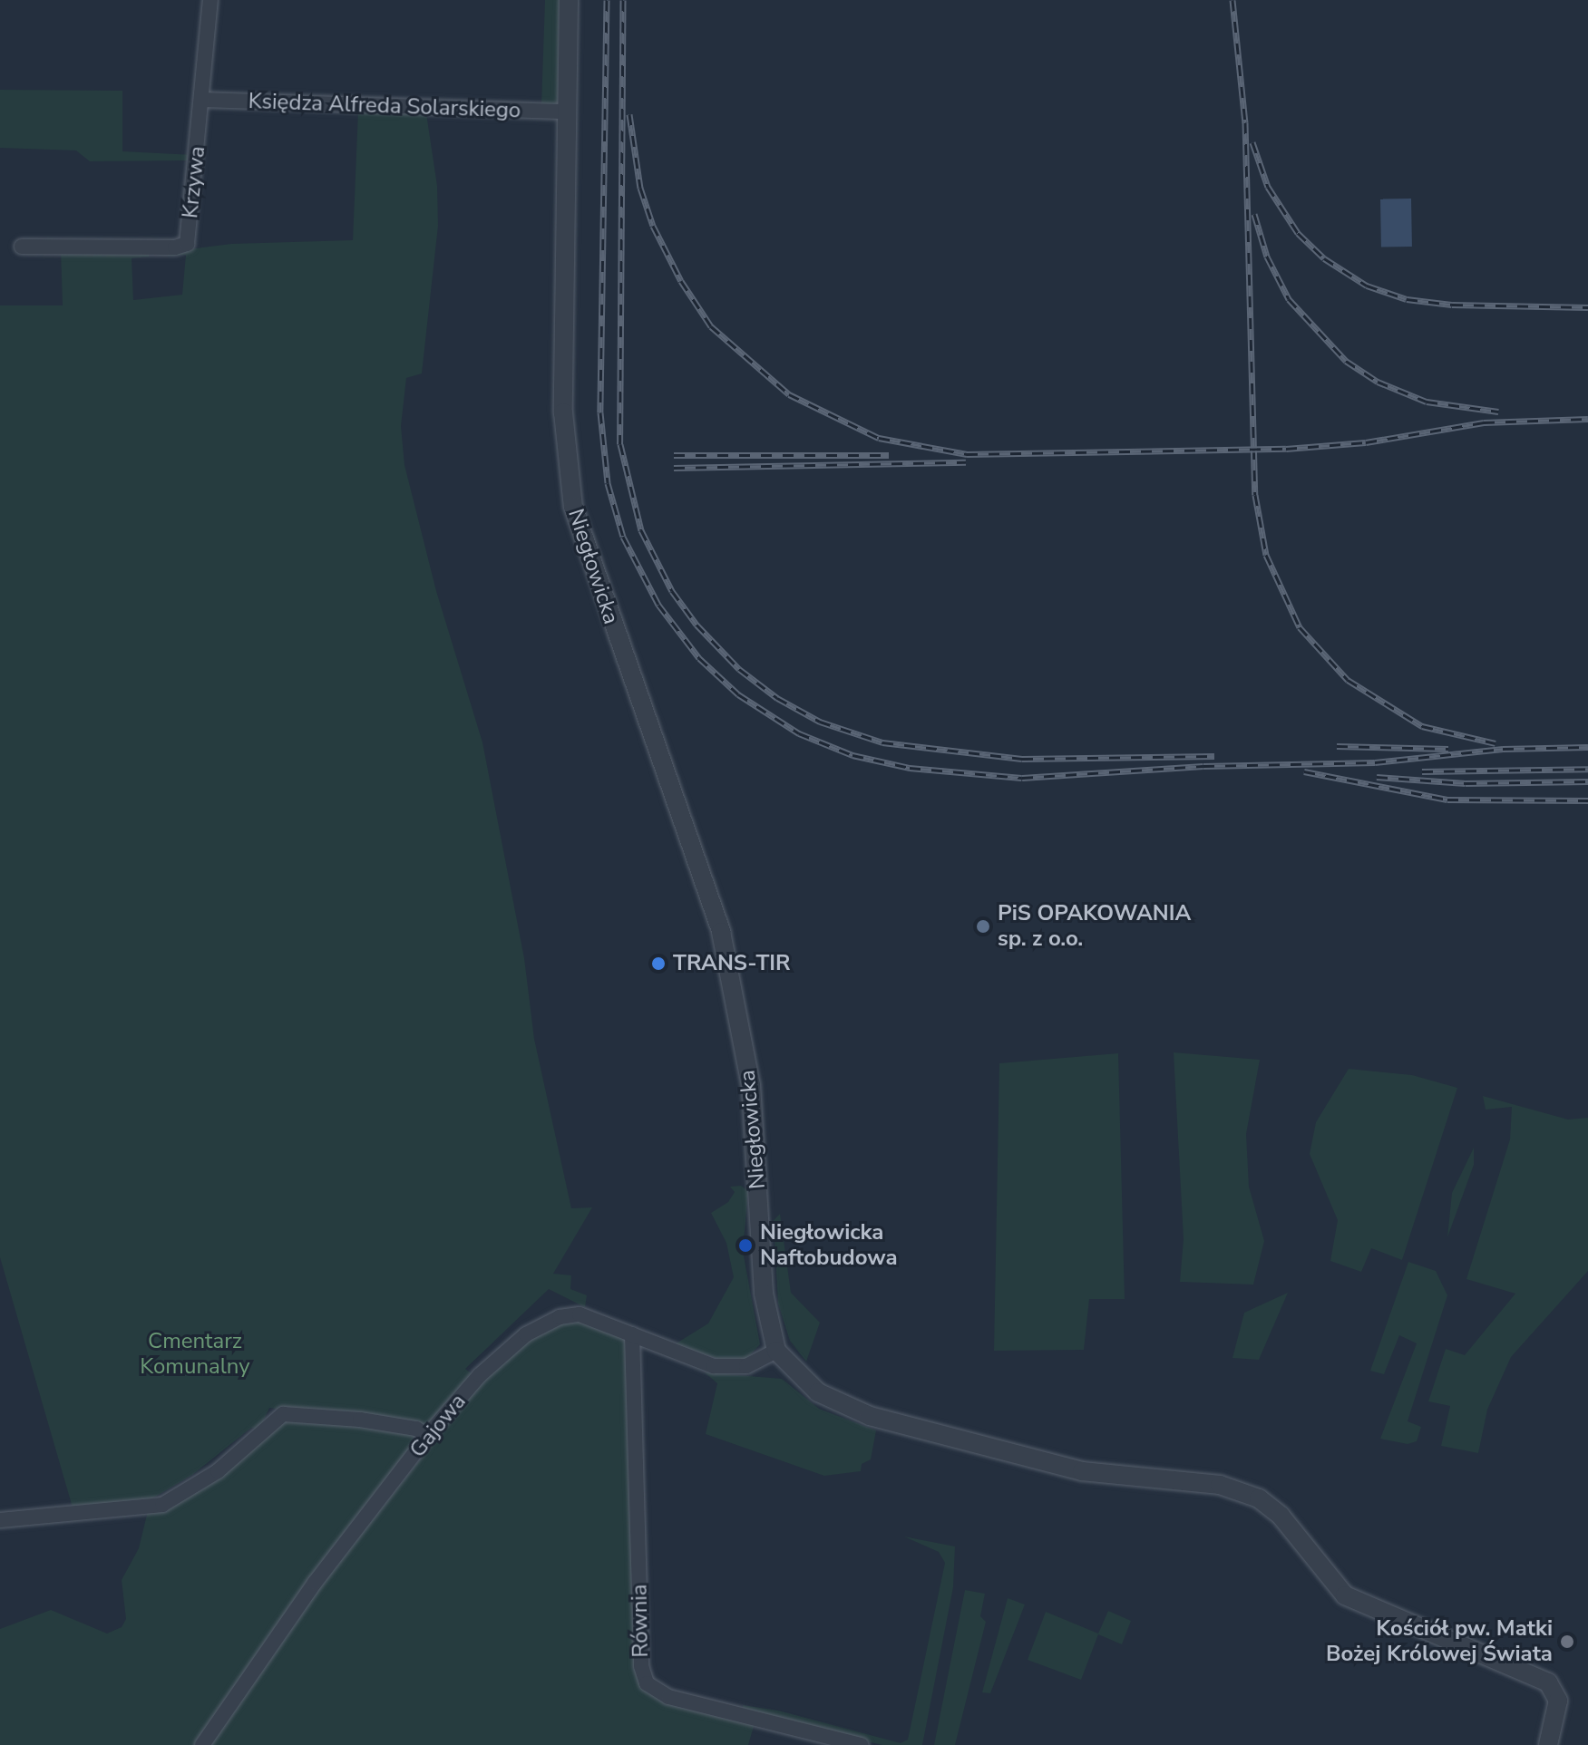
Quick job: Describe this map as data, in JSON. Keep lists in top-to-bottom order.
{
  "streets": {
    "street": [
      "Księdza Alfreda Solarskiego",
      "Krzywa",
      "Niegłowicka",
      "Gajowa",
      "Równia"
    ]
  },
  "crossings": [
    ["Księdza Alfreda Solarskiego", "Krzywa"],
    ["Księdza Alfreda Solarskiego", "Niegłowicka"],
    ["Niegłowicka", "Gajowa"],
    ["Gajowa", "Równia"]
  ],
  "parks": ["Cmentarz Komunalny"],
  "places": [
    "PiS OPAKOWANIA sp. z o.o.",
    "TRANS-TIR",
    "Niegłowicka Naftobudowa",
    "Kościół pw. Matki Bożej Królowej Świata"
  ]
}
